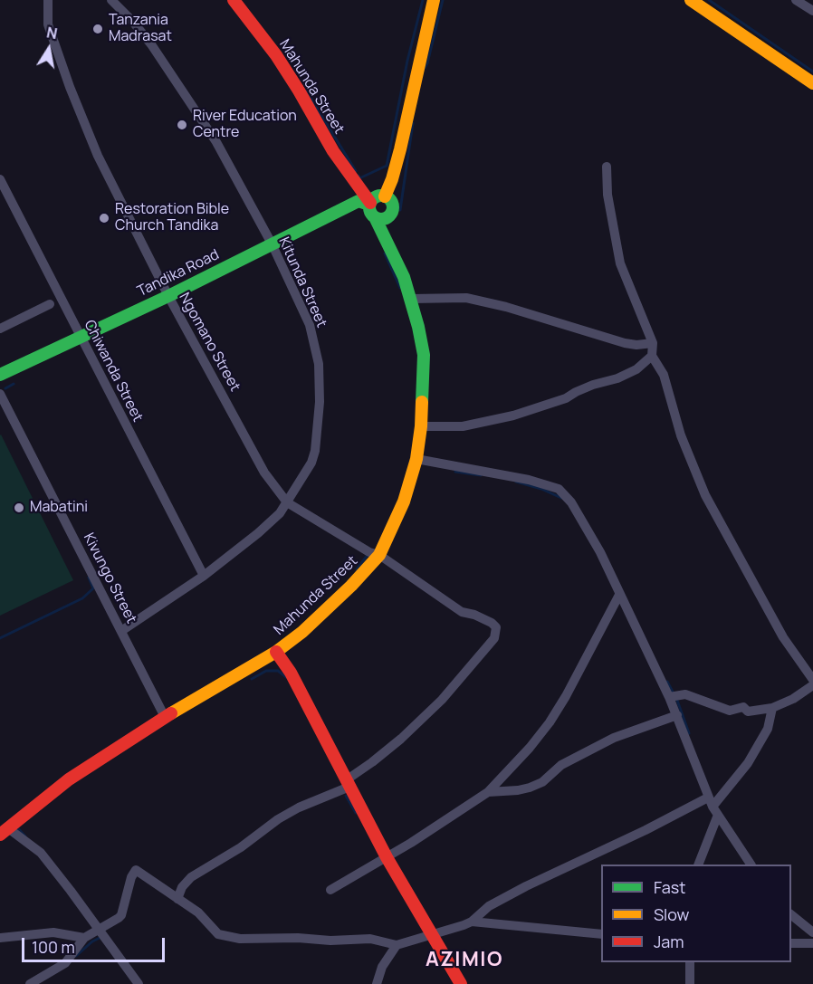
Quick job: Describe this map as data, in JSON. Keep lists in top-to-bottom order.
{
  "streets": {
    "street": [
      "Mahunda Street",
      "Tandika Road",
      "Kitunda Street",
      "Ngomano Street",
      "Chiwanda Street",
      "Kivungo Street"
    ]
  },
  "crossings": [
    ["Mahunda Street", "Tandika Road"],
    ["Mahunda Street", "Ngomano Street"],
    ["Mahunda Street", "Kivungo Street"],
    ["Tandika Road", "Kitunda Street"],
    ["Tandika Road", "Ngomano Street"],
    ["Tandika Road", "Chiwanda Street"],
    ["Kitunda Street", "Ngomano Street"],
    ["Kitunda Street", "Chiwanda Street"],
    ["Kitunda Street", "Kivungo Street"]
  ],
  "districts": ["AZIMIO"],
  "places": [
    "Tanzania Madrasat",
    "River Education Centre",
    "Restoration Bible Church Tandika",
    "Mabatini"
  ],
  "legend": ["Fast", "Slow", "Jam"],
  "scale_bar": "100 m",
  "north": "top"
}
